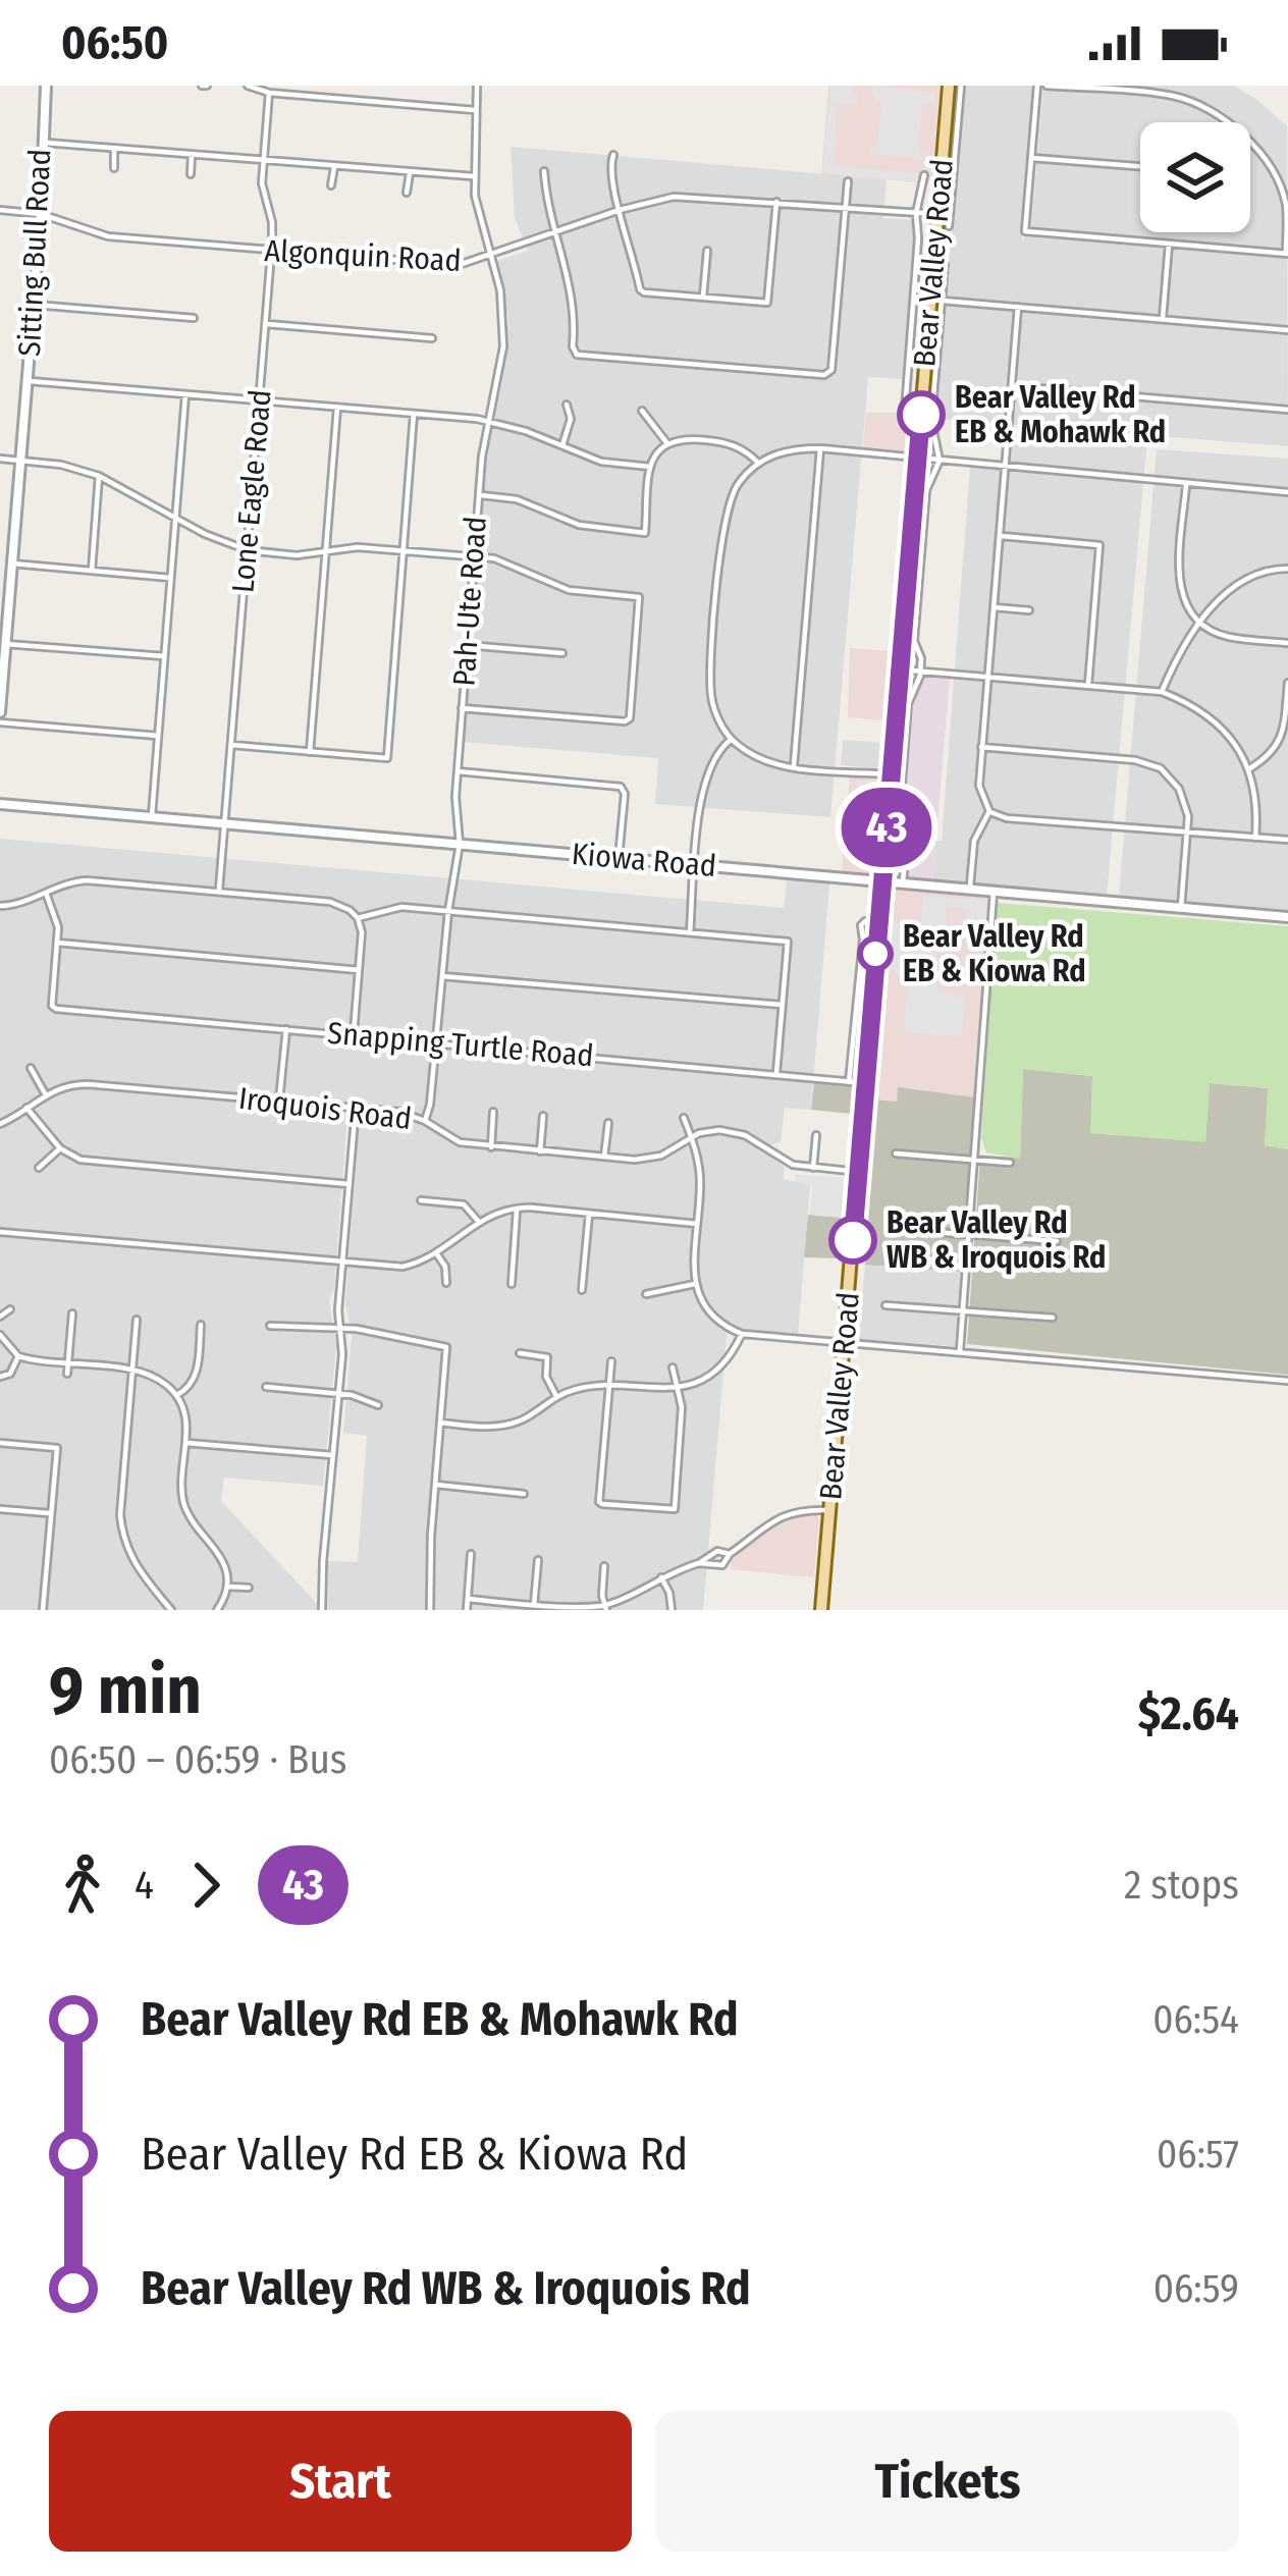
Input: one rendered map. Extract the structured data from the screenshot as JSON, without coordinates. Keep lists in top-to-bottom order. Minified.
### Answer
{"streets":{"main road":["Bear Valley Road"],"street":["Sitting Bull Road","Algonquin Road","Lone Eagle Road","Pah-Ute Road","Kiowa Road","Snapping Turtle Road","Iroquois Road"]},"crossings":[["Sitting Bull Road","Algonquin Road"],["Algonquin Road","Bear Valley Road"],["Algonquin Road","Lone Eagle Road"],["Algonquin Road","Pah-Ute Road"],["Bear Valley Road","Kiowa Road"],["Bear Valley Road","Snapping Turtle Road"],["Bear Valley Road","Iroquois Road"],["Lone Eagle Road","Kiowa Road"],["Pah-Ute Road","Kiowa Road"],["Pah-Ute Road","Snapping Turtle Road"],["Pah-Ute Road","Iroquois Road"]],"places":["Bear Valley Rd EB & Mohawk Rd","Bear Valley Rd EB & Kiowa Rd","Bear Valley Rd WB & Iroquois Rd"],"lines":["bus line 43"],"page":{"status":"06:50","on_map":"43","heading":["9 min","06:50 – 06:59 · Bus","$2.64"],"legs":["4","43","2 stops"],"list":[{"name":"Bear Valley Rd EB & Mohawk Rd","value":"06:54"},{"name":"Bear Valley Rd EB & Kiowa Rd","value":"06:57"},{"name":"Bear Valley Rd WB & Iroquois Rd","value":"06:59"}],"buttons":["Start","Tickets"]}}
